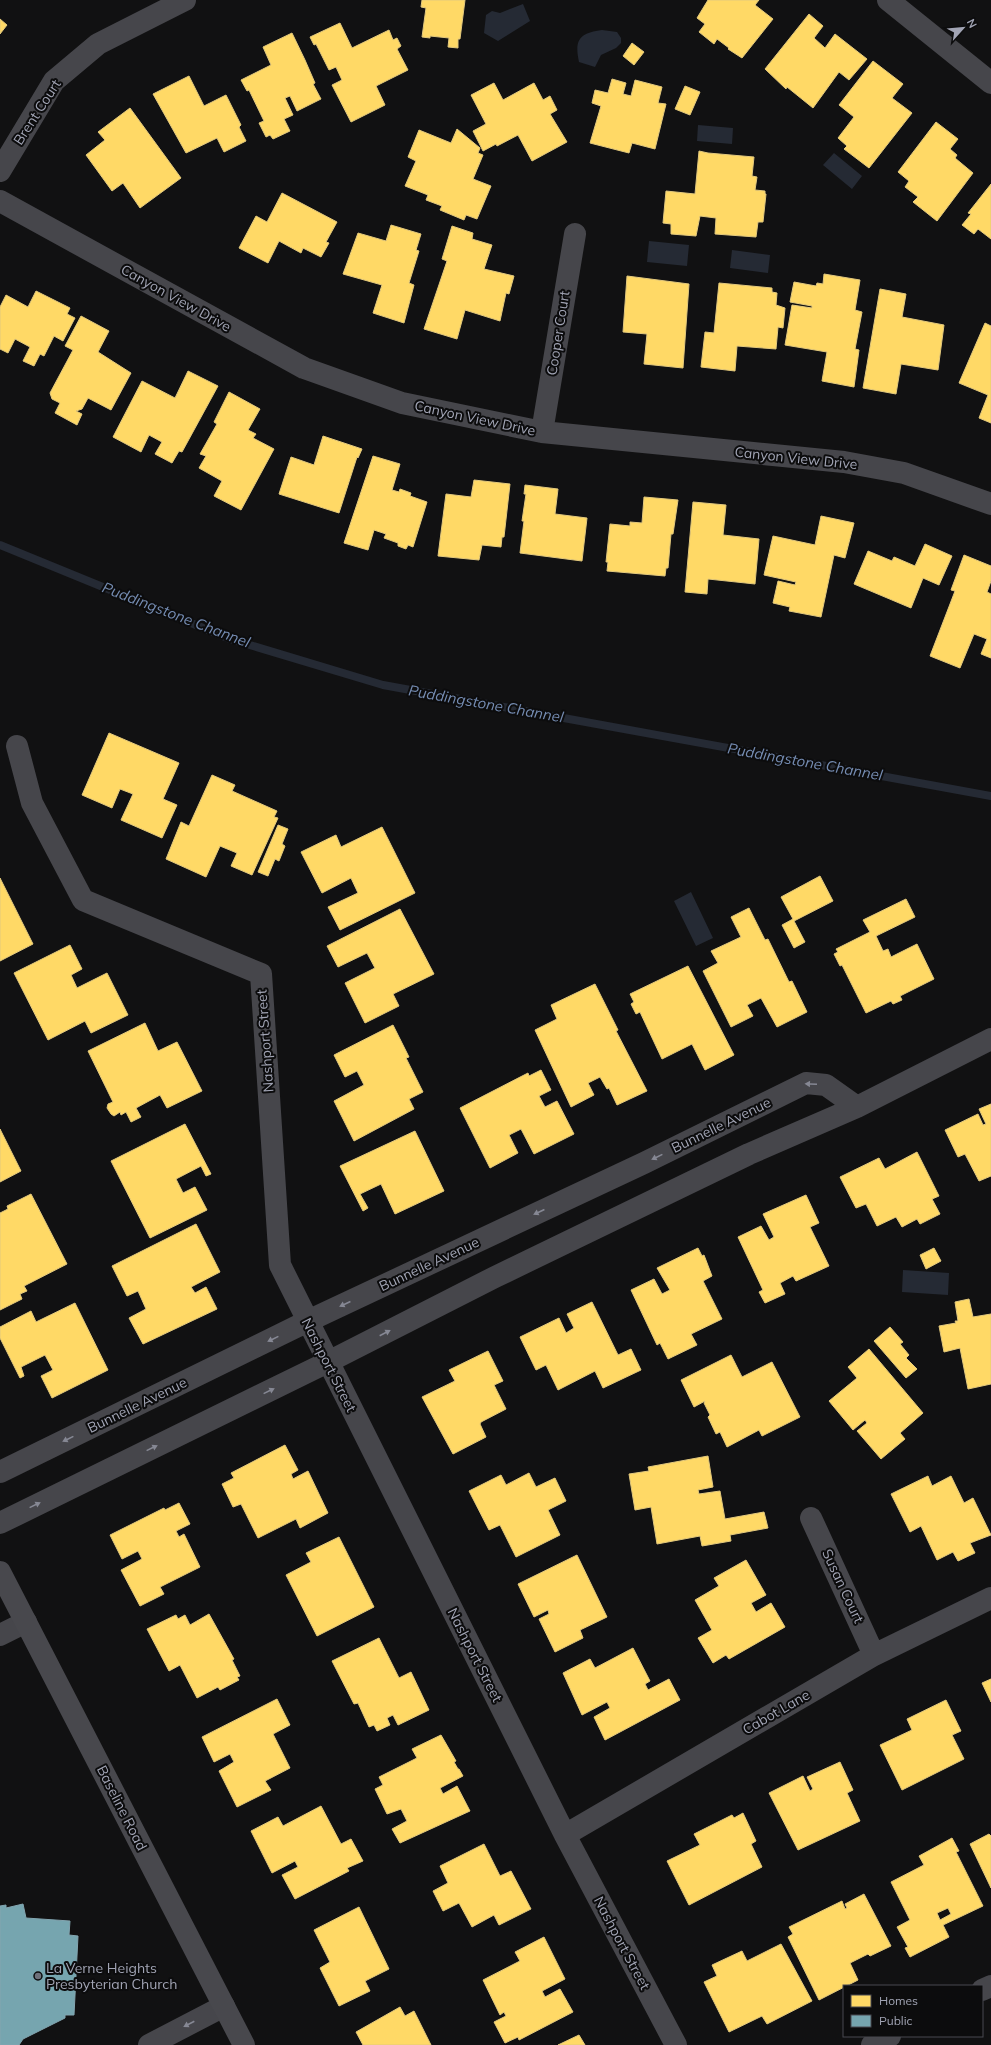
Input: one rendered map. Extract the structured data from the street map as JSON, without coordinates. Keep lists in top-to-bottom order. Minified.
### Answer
{"streets":{"main road":["Baseline Road"],"street":["Brent Court","Canyon View Drive","Cooper Court","Nashport Street","Bunnelle Avenue","Susan Court","Cabot Lane"]},"crossings":[["Canyon View Drive","Cooper Court"],["Nashport Street","Bunnelle Avenue"],["Nashport Street","Cabot Lane"],["Susan Court","Cabot Lane"]],"water":["Puddingstone Channel"],"places":["La Verne Heights Presbyterian Church"],"legend":["Homes","Public"],"north":"top right"}
